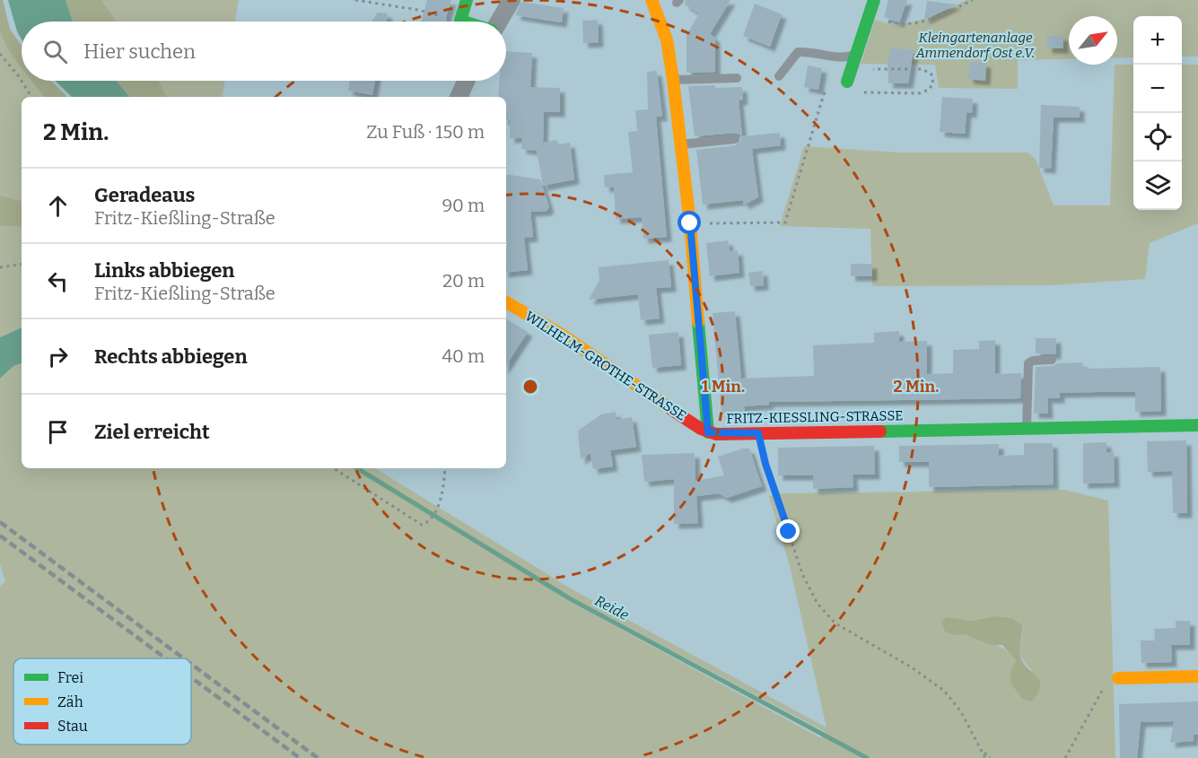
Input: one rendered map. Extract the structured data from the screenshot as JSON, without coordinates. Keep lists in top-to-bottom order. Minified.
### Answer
{"streets":{"street":["WILHELM-GROTHE-STRASSE","FRITZ-KIESSLING-STRASSE"]},"crossings":[["WILHELM-GROTHE-STRASSE","FRITZ-KIESSLING-STRASSE"]],"water":["Reide"],"parks":["Kleingartenanlage Ammendorf Ost e.V."],"legend":["Frei","Zäh","Stau"],"north":"top right","page":{"map_buttons":["+","−"],"search":"Hier suchen","heading":["2 Min.","Zu Fuß · 150 m"],"list":[["Geradeaus","Fritz-Kießling-Straße","90 m"],["Links abbiegen","Fritz-Kießling-Straße","20 m"],["Rechts abbiegen","40 m"],"Ziel erreicht"]},"rings":["1 Min.","2 Min."]}
